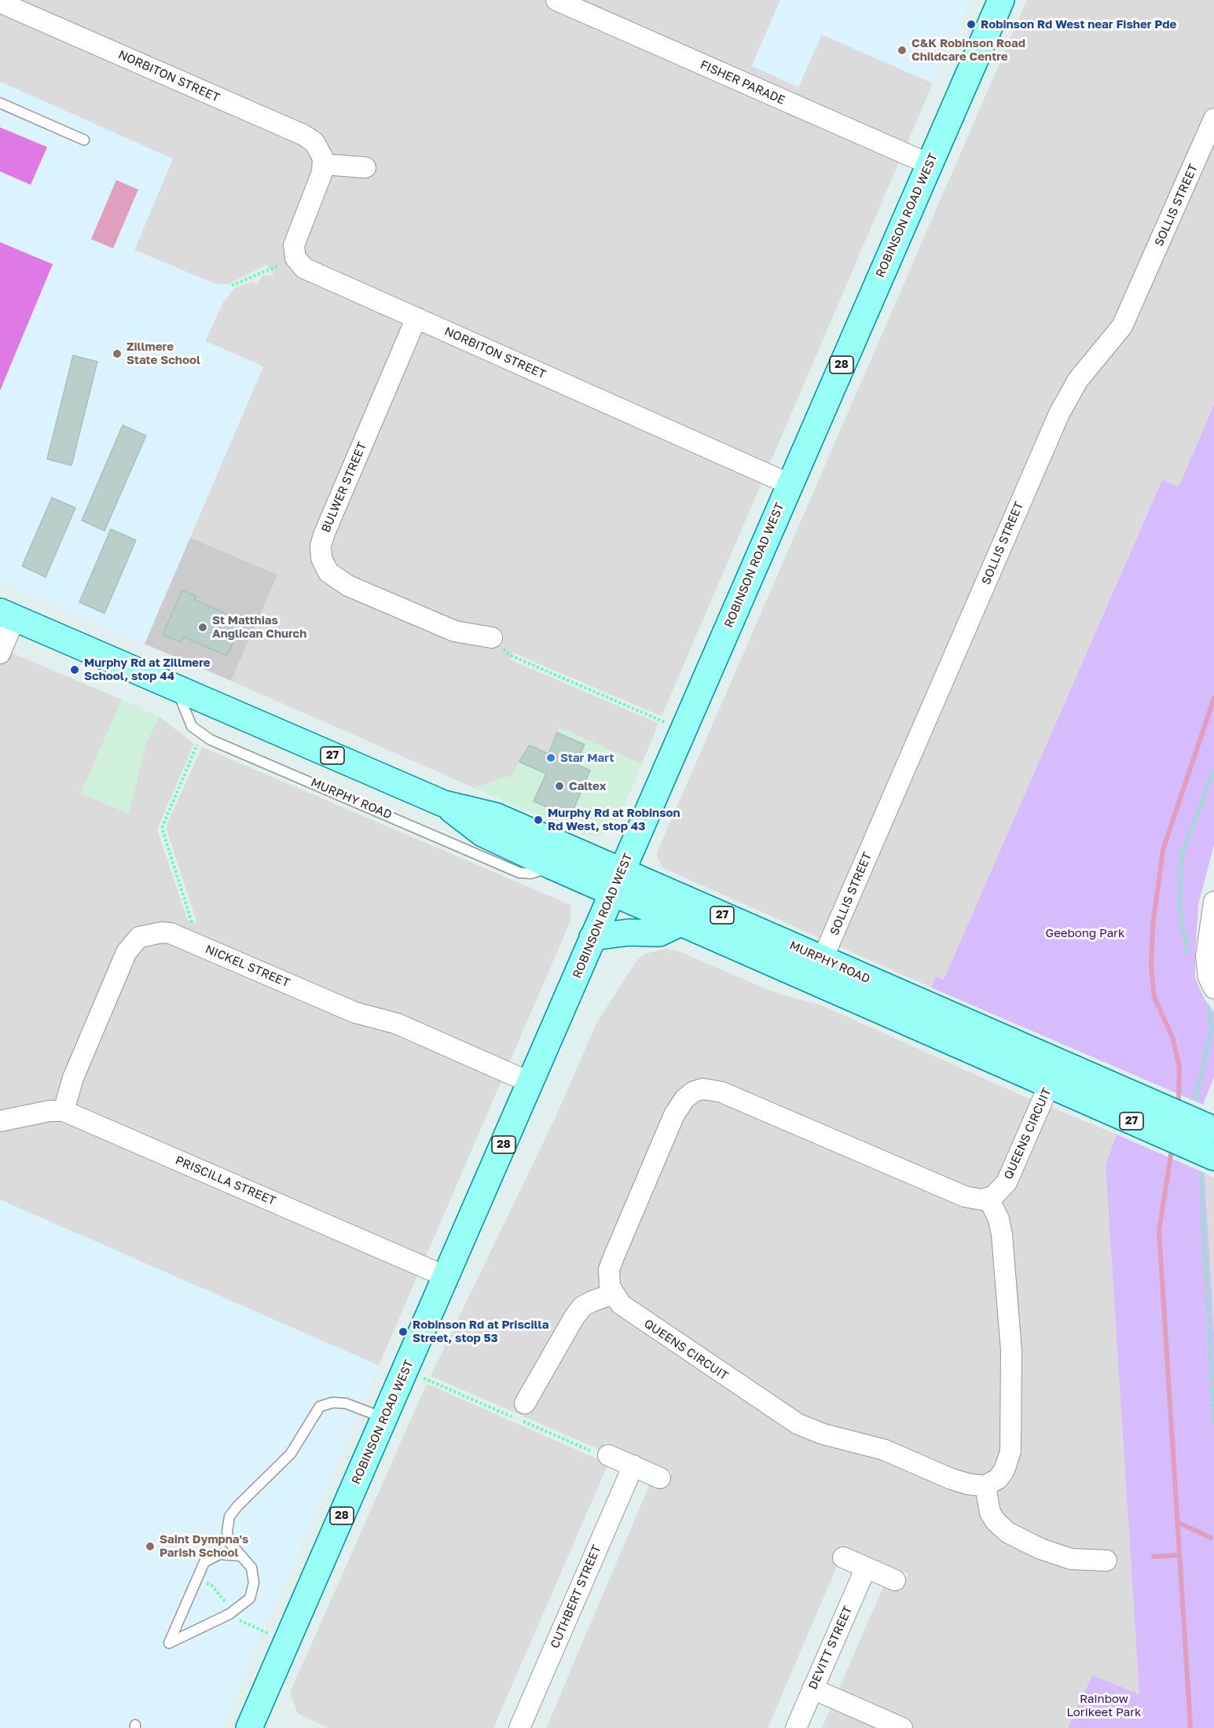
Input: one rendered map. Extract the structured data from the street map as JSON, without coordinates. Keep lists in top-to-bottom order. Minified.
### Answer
{"streets":{"main road":["ROBINSON ROAD WEST","28","27","MURPHY ROAD"],"street":["NORBITON STREET","FISHER PARADE","SOLLIS STREET","BULWER STREET","NICKEL STREET","QUEENS CIRCUIT","PRISCILLA STREET","CUTHBERT STREET","DEVITT STREET"]},"crossings":[["NORBITON STREET","ROBINSON ROAD WEST"],["NORBITON STREET","BULWER STREET"],["FISHER PARADE","ROBINSON ROAD WEST"],["SOLLIS STREET","MURPHY ROAD"],["ROBINSON ROAD WEST","MURPHY ROAD"],["ROBINSON ROAD WEST","NICKEL STREET"],["ROBINSON ROAD WEST","PRISCILLA STREET"],["MURPHY ROAD","QUEENS CIRCUIT"],["NICKEL STREET","PRISCILLA STREET"]],"parks":["Geebong Park","Rainbow Lorikeet Park"],"places":["Robinson Rd West near Fisher Pde","C&K Robinson Road Childcare Centre","Zillmere State School","St Matthias Anglican Church","Murphy Rd at Zillmere School, stop 44","Star Mart","Caltex","Murphy Rd at Robinson Rd West, stop 43","Robinson Rd at Priscilla Street, stop 53","Saint Dympna's Parish School"]}
